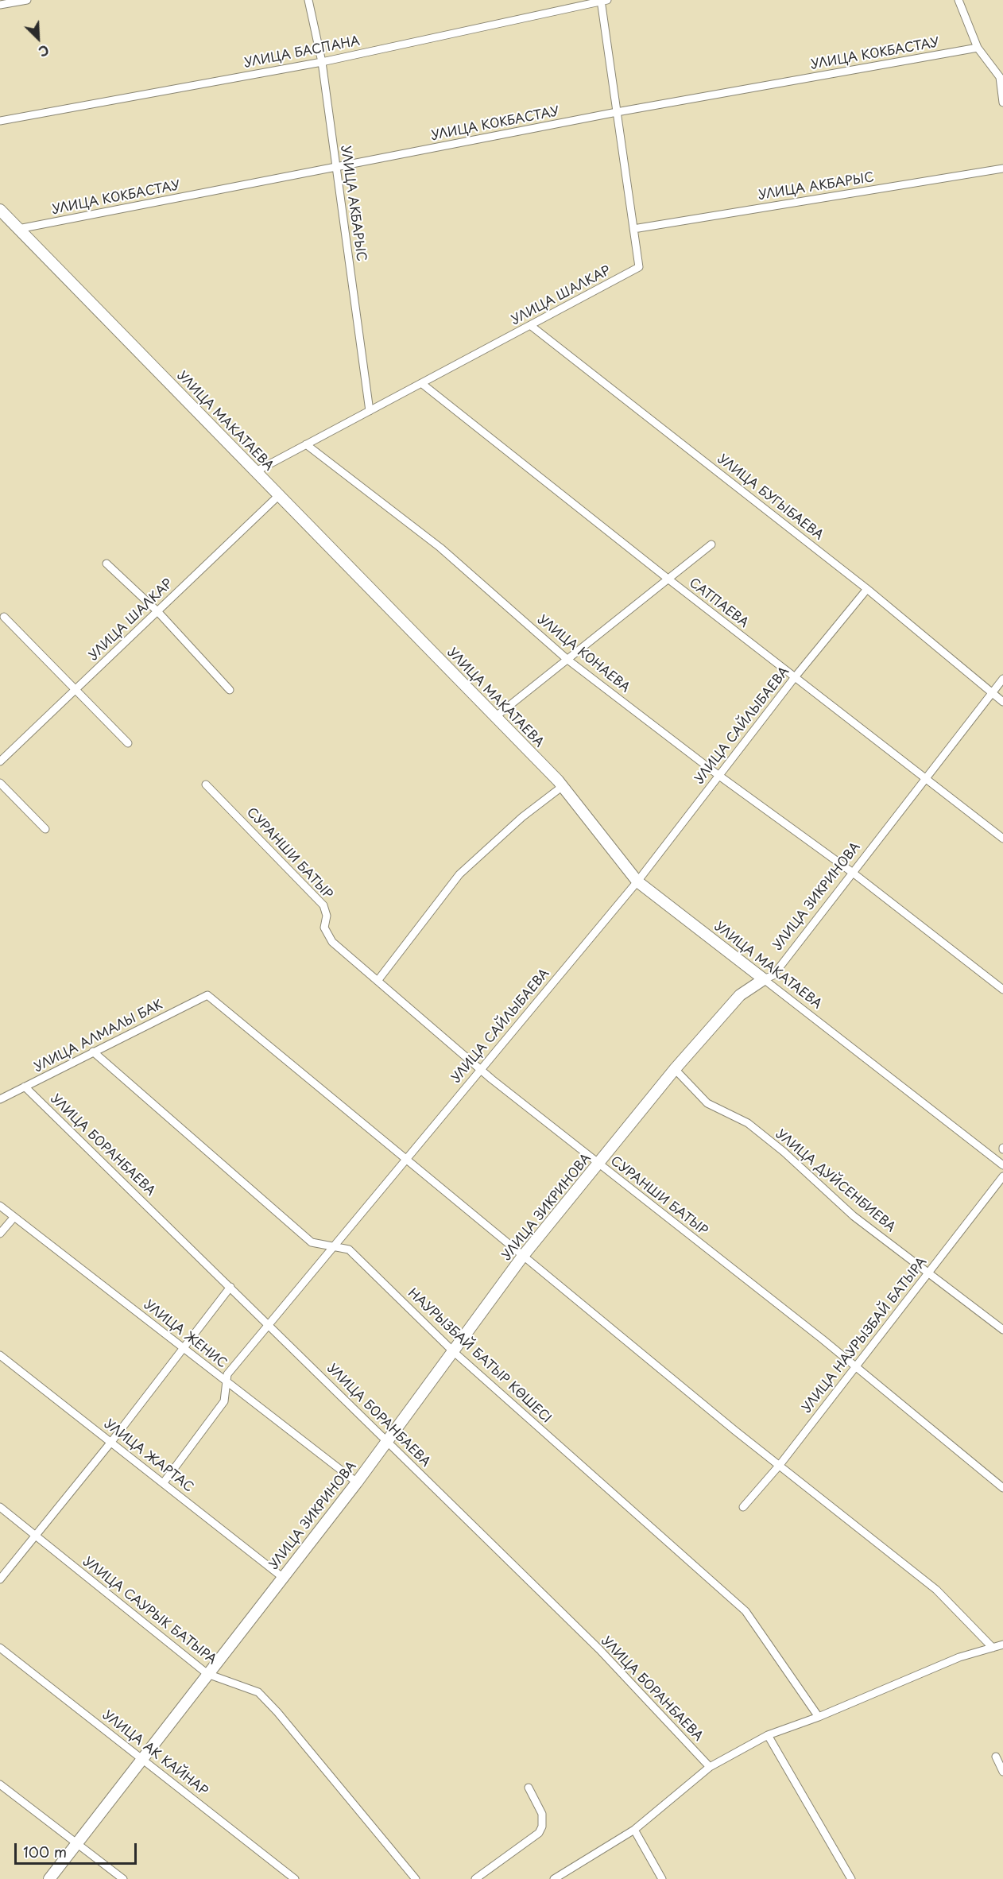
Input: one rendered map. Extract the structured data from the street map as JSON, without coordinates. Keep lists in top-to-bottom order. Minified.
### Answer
{"streets":{"street":["УЛИЦА БАСПАНА","УЛИЦА КОКБАСТАУ","УЛИЦА АКБАРЫС","УЛИЦА ШАЛКАР","УЛИЦА МАКАТАЕВА","УЛИЦА БУГЫБАЕВА","САТПАЕВА","УЛИЦА КОНАЕВА","УЛИЦА САЙЛЫБАЕВА","СУРАНШИ БАТЫР","УЛИЦА ЗИКРИНОВА","УЛИЦА АЛМАЛЫ БАК","УЛИЦА БОРАНБАЕВА","УЛИЦА ДУЙСЕНБИЕВА","УЛИЦА ЖЕНИС","УЛИЦА НАУРЫЗБАЙ БАТЫРА","НАУРЫЗБАЙ БАТЫР КӨШЕСІ","УЛИЦА ЖАРТАС","УЛИЦА САУРЫК БАТЫРА","УЛИЦА АК КАЙНАР"]},"crossings":[["УЛИЦА БАСПАНА","УЛИЦА АКБАРЫС"],["УЛИЦА БАСПАНА","УЛИЦА ШАЛКАР"],["УЛИЦА КОКБАСТАУ","УЛИЦА АКБАРЫС"],["УЛИЦА КОКБАСТАУ","УЛИЦА ШАЛКАР"],["УЛИЦА КОКБАСТАУ","УЛИЦА МАКАТАЕВА"],["УЛИЦА АКБАРЫС","УЛИЦА ШАЛКАР"],["УЛИЦА ШАЛКАР","УЛИЦА МАКАТАЕВА"],["УЛИЦА ШАЛКАР","УЛИЦА БУГЫБАЕВА"],["УЛИЦА ШАЛКАР","САТПАЕВА"],["УЛИЦА ШАЛКАР","УЛИЦА КОНАЕВА"],["УЛИЦА МАКАТАЕВА","УЛИЦА САЙЛЫБАЕВА"],["УЛИЦА МАКАТАЕВА","УЛИЦА ЗИКРИНОВА"],["УЛИЦА БУГЫБАЕВА","УЛИЦА САЙЛЫБАЕВА"],["УЛИЦА БУГЫБАЕВА","УЛИЦА ЗИКРИНОВА"],["САТПАЕВА","УЛИЦА САЙЛЫБАЕВА"],["САТПАЕВА","УЛИЦА ЗИКРИНОВА"],["УЛИЦА КОНАЕВА","УЛИЦА САЙЛЫБАЕВА"],["УЛИЦА КОНАЕВА","УЛИЦА ЗИКРИНОВА"],["УЛИЦА САЙЛЫБАЕВА","СУРАНШИ БАТЫР"],["УЛИЦА САЙЛЫБАЕВА","УЛИЦА АЛМАЛЫ БАК"],["УЛИЦА САЙЛЫБАЕВА","УЛИЦА БОРАНБАЕВА"],["УЛИЦА САЙЛЫБАЕВА","УЛИЦА ЖЕНИС"],["УЛИЦА САЙЛЫБАЕВА","НАУРЫЗБАЙ БАТЫР КӨШЕСІ"],["УЛИЦА САЙЛЫБАЕВА","УЛИЦА ЖАРТАС"],["СУРАНШИ БАТЫР","УЛИЦА ЗИКРИНОВА"],["СУРАНШИ БАТЫР","УЛИЦА НАУРЫЗБАЙ БАТЫРА"],["УЛИЦА ЗИКРИНОВА","УЛИЦА БОРАНБАЕВА"],["УЛИЦА ЗИКРИНОВА","УЛИЦА ДУЙСЕНБИЕВА"],["УЛИЦА ЗИКРИНОВА","УЛИЦА ЖЕНИС"],["УЛИЦА ЗИКРИНОВА","НАУРЫЗБАЙ БАТЫР КӨШЕСІ"],["УЛИЦА ЗИКРИНОВА","УЛИЦА ЖАРТАС"],["УЛИЦА ЗИКРИНОВА","УЛИЦА САУРЫК БАТЫРА"],["УЛИЦА ЗИКРИНОВА","УЛИЦА АК КАЙНАР"],["УЛИЦА АЛМАЛЫ БАК","УЛИЦА БОРАНБАЕВА"],["УЛИЦА АЛМАЛЫ БАК","НАУРЫЗБАЙ БАТЫР КӨШЕСІ"],["УЛИЦА ДУЙСЕНБИЕВА","УЛИЦА НАУРЫЗБАЙ БАТЫРА"]],"scale_bar":"100 m","north":"bottom right"}
